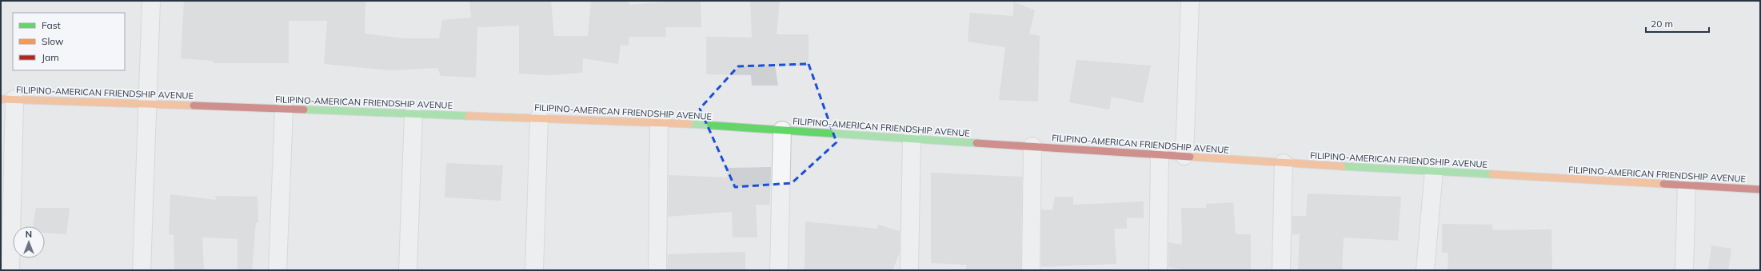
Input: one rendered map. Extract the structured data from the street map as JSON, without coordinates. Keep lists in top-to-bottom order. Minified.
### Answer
{"streets":{"main road":["FILIPINO-AMERICAN FRIENDSHIP AVENUE"]},"legend":["Fast","Slow","Jam"],"scale_bar":"20 m","north":"top"}
